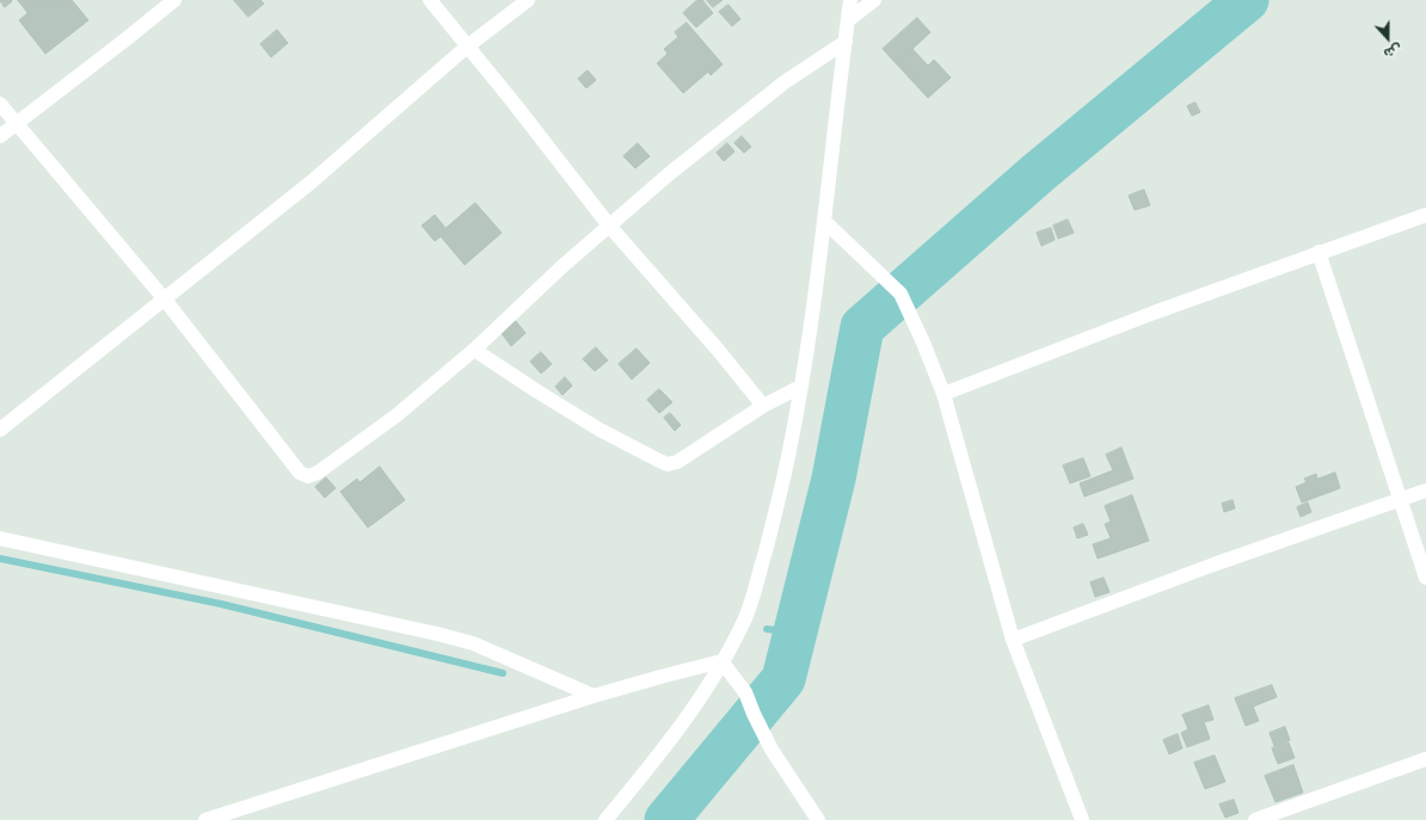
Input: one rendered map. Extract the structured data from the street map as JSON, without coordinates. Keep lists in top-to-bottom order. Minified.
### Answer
{"north":"bottom"}
